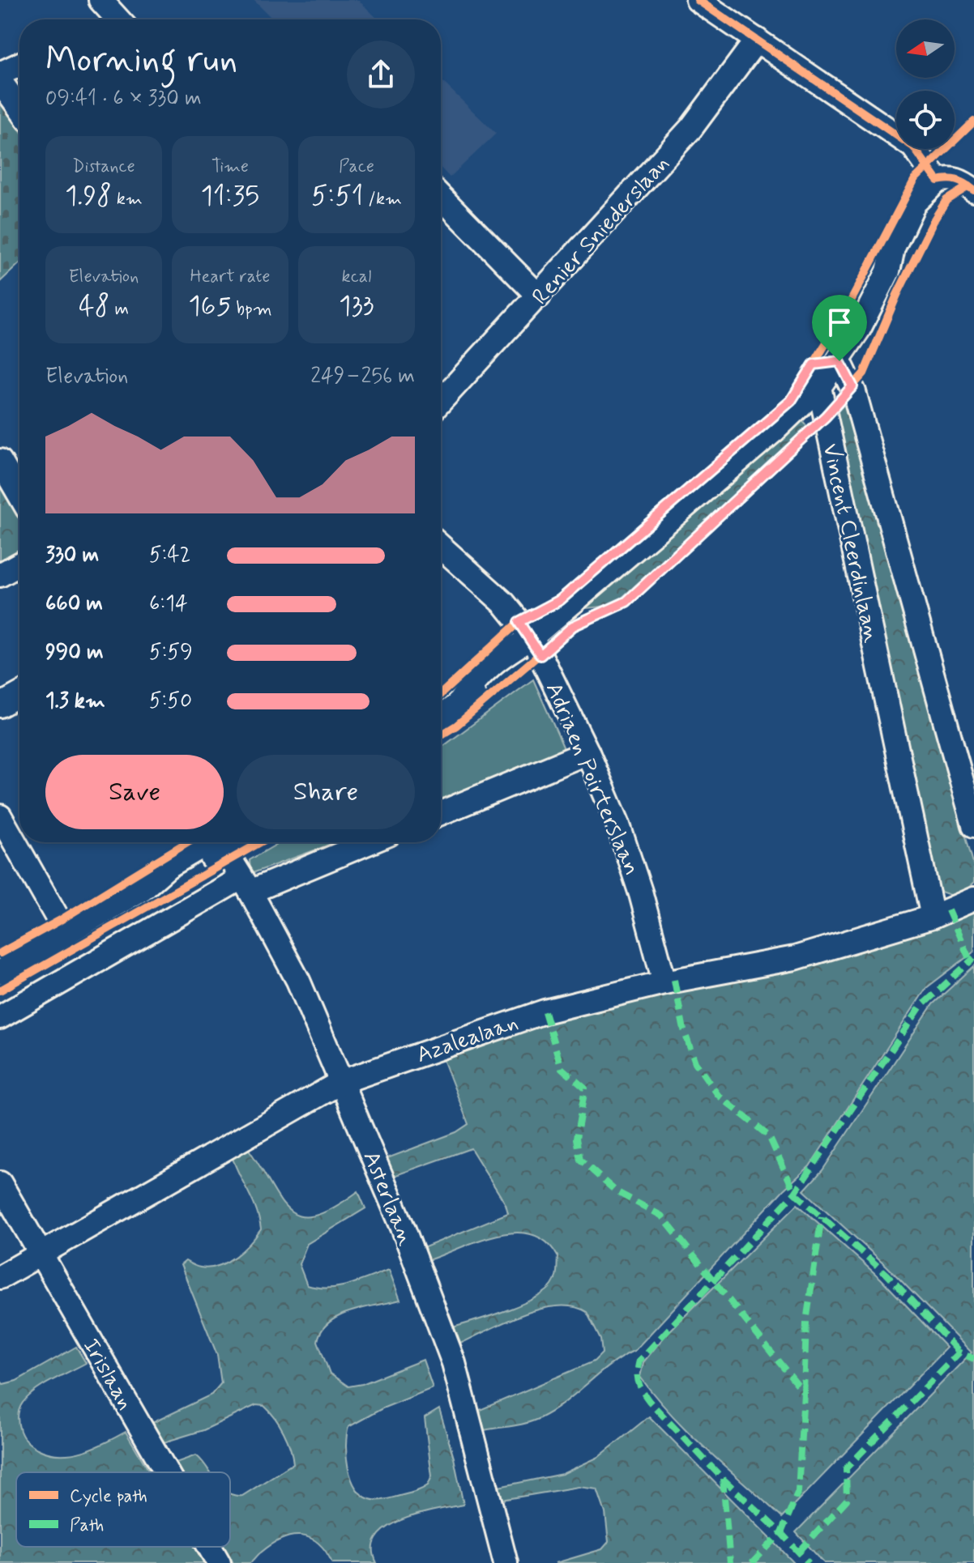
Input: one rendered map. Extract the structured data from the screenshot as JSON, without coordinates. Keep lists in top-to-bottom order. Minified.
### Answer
{"streets":{"street":["Renier Sniederslaan","Vincent Cleerdinlaan","Adriaen Poirterslaan","Azalealaan","Asterlaan","Irislaan"]},"crossings":[["Vincent Cleerdinlaan","Azalealaan"],["Adriaen Poirterslaan","Azalealaan"],["Azalealaan","Asterlaan"],["Azalealaan","Irislaan"]],"legend":["Cycle path","Path"],"north":"left","page":{"heading":["Morning run","09:41 · 6 × 330 m"],"stats":[["Distance","1.98 km"],["Time","11:35"],["Pace","5:51 /km"],["Elevation","48 m"],["Heart rate","165 bpm"],["kcal","133"]],"chart":["Elevation","249–256 m"],"list":[{"name":"330 m","note":"5:42"},{"name":"660 m","note":"6:14"},{"name":"990 m","note":"5:59"},{"name":"1.3 km","note":"5:50"}],"buttons":["Save","Share"]}}
